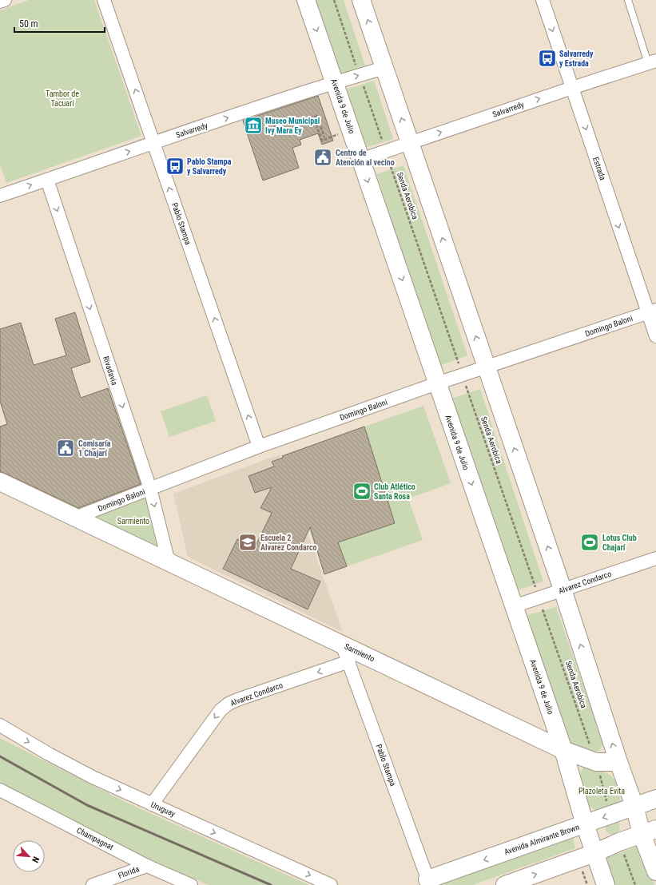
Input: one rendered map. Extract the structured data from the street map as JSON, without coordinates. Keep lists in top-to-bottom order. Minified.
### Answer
{"streets":{"main road":["Avenida 9 de Julio","Sarmiento","Avenida Almirante Brown"],"street":["Salvarredy","Estrada","Pablo Stampa","Domingo Baloni","Rivadavia","Alvarez Condarco","Uruguay","Champagnat","Florida"],"path":["Senda Aerobica"]},"crossings":[["Avenida 9 de Julio","Salvarredy"],["Avenida 9 de Julio","Domingo Baloni"],["Avenida 9 de Julio","Alvarez Condarco"],["Avenida 9 de Julio","Sarmiento"],["Avenida 9 de Julio","Avenida Almirante Brown"],["Salvarredy","Estrada"],["Salvarredy","Senda Aerobica"],["Salvarredy","Pablo Stampa"],["Salvarredy","Rivadavia"],["Estrada","Domingo Baloni"],["Senda Aerobica","Domingo Baloni"],["Senda Aerobica","Alvarez Condarco"],["Senda Aerobica","Sarmiento"],["Senda Aerobica","Avenida Almirante Brown"],["Pablo Stampa","Domingo Baloni"],["Pablo Stampa","Alvarez Condarco"],["Pablo Stampa","Sarmiento"],["Pablo Stampa","Avenida Almirante Brown"],["Domingo Baloni","Rivadavia"],["Domingo Baloni","Sarmiento"],["Rivadavia","Sarmiento"],["Alvarez Condarco","Uruguay"],["Champagnat","Florida"]],"one_way":["Salvarredy","Estrada","Pablo Stampa","Rivadavia","Alvarez Condarco","Uruguay"],"parks":["Tambor de Tacuarí","Sarmiento","Plazoleta Evita"],"places":{"bus stop":["Salvarredy y Estrada","Pablo Stampa y Salvarredy"],"museum":["Museo Municipal Ivy Mara Ey"],"public building":["Centro de Atención al vecino","Comisaría 1 Chajarí"],"sports":["Club Atlético Santa Rosa","Lotus Club Chajarí"],"school or university":["Escuela 2 Alvarez Condarco"]},"scale_bar":"50 m","north":"bottom right"}
